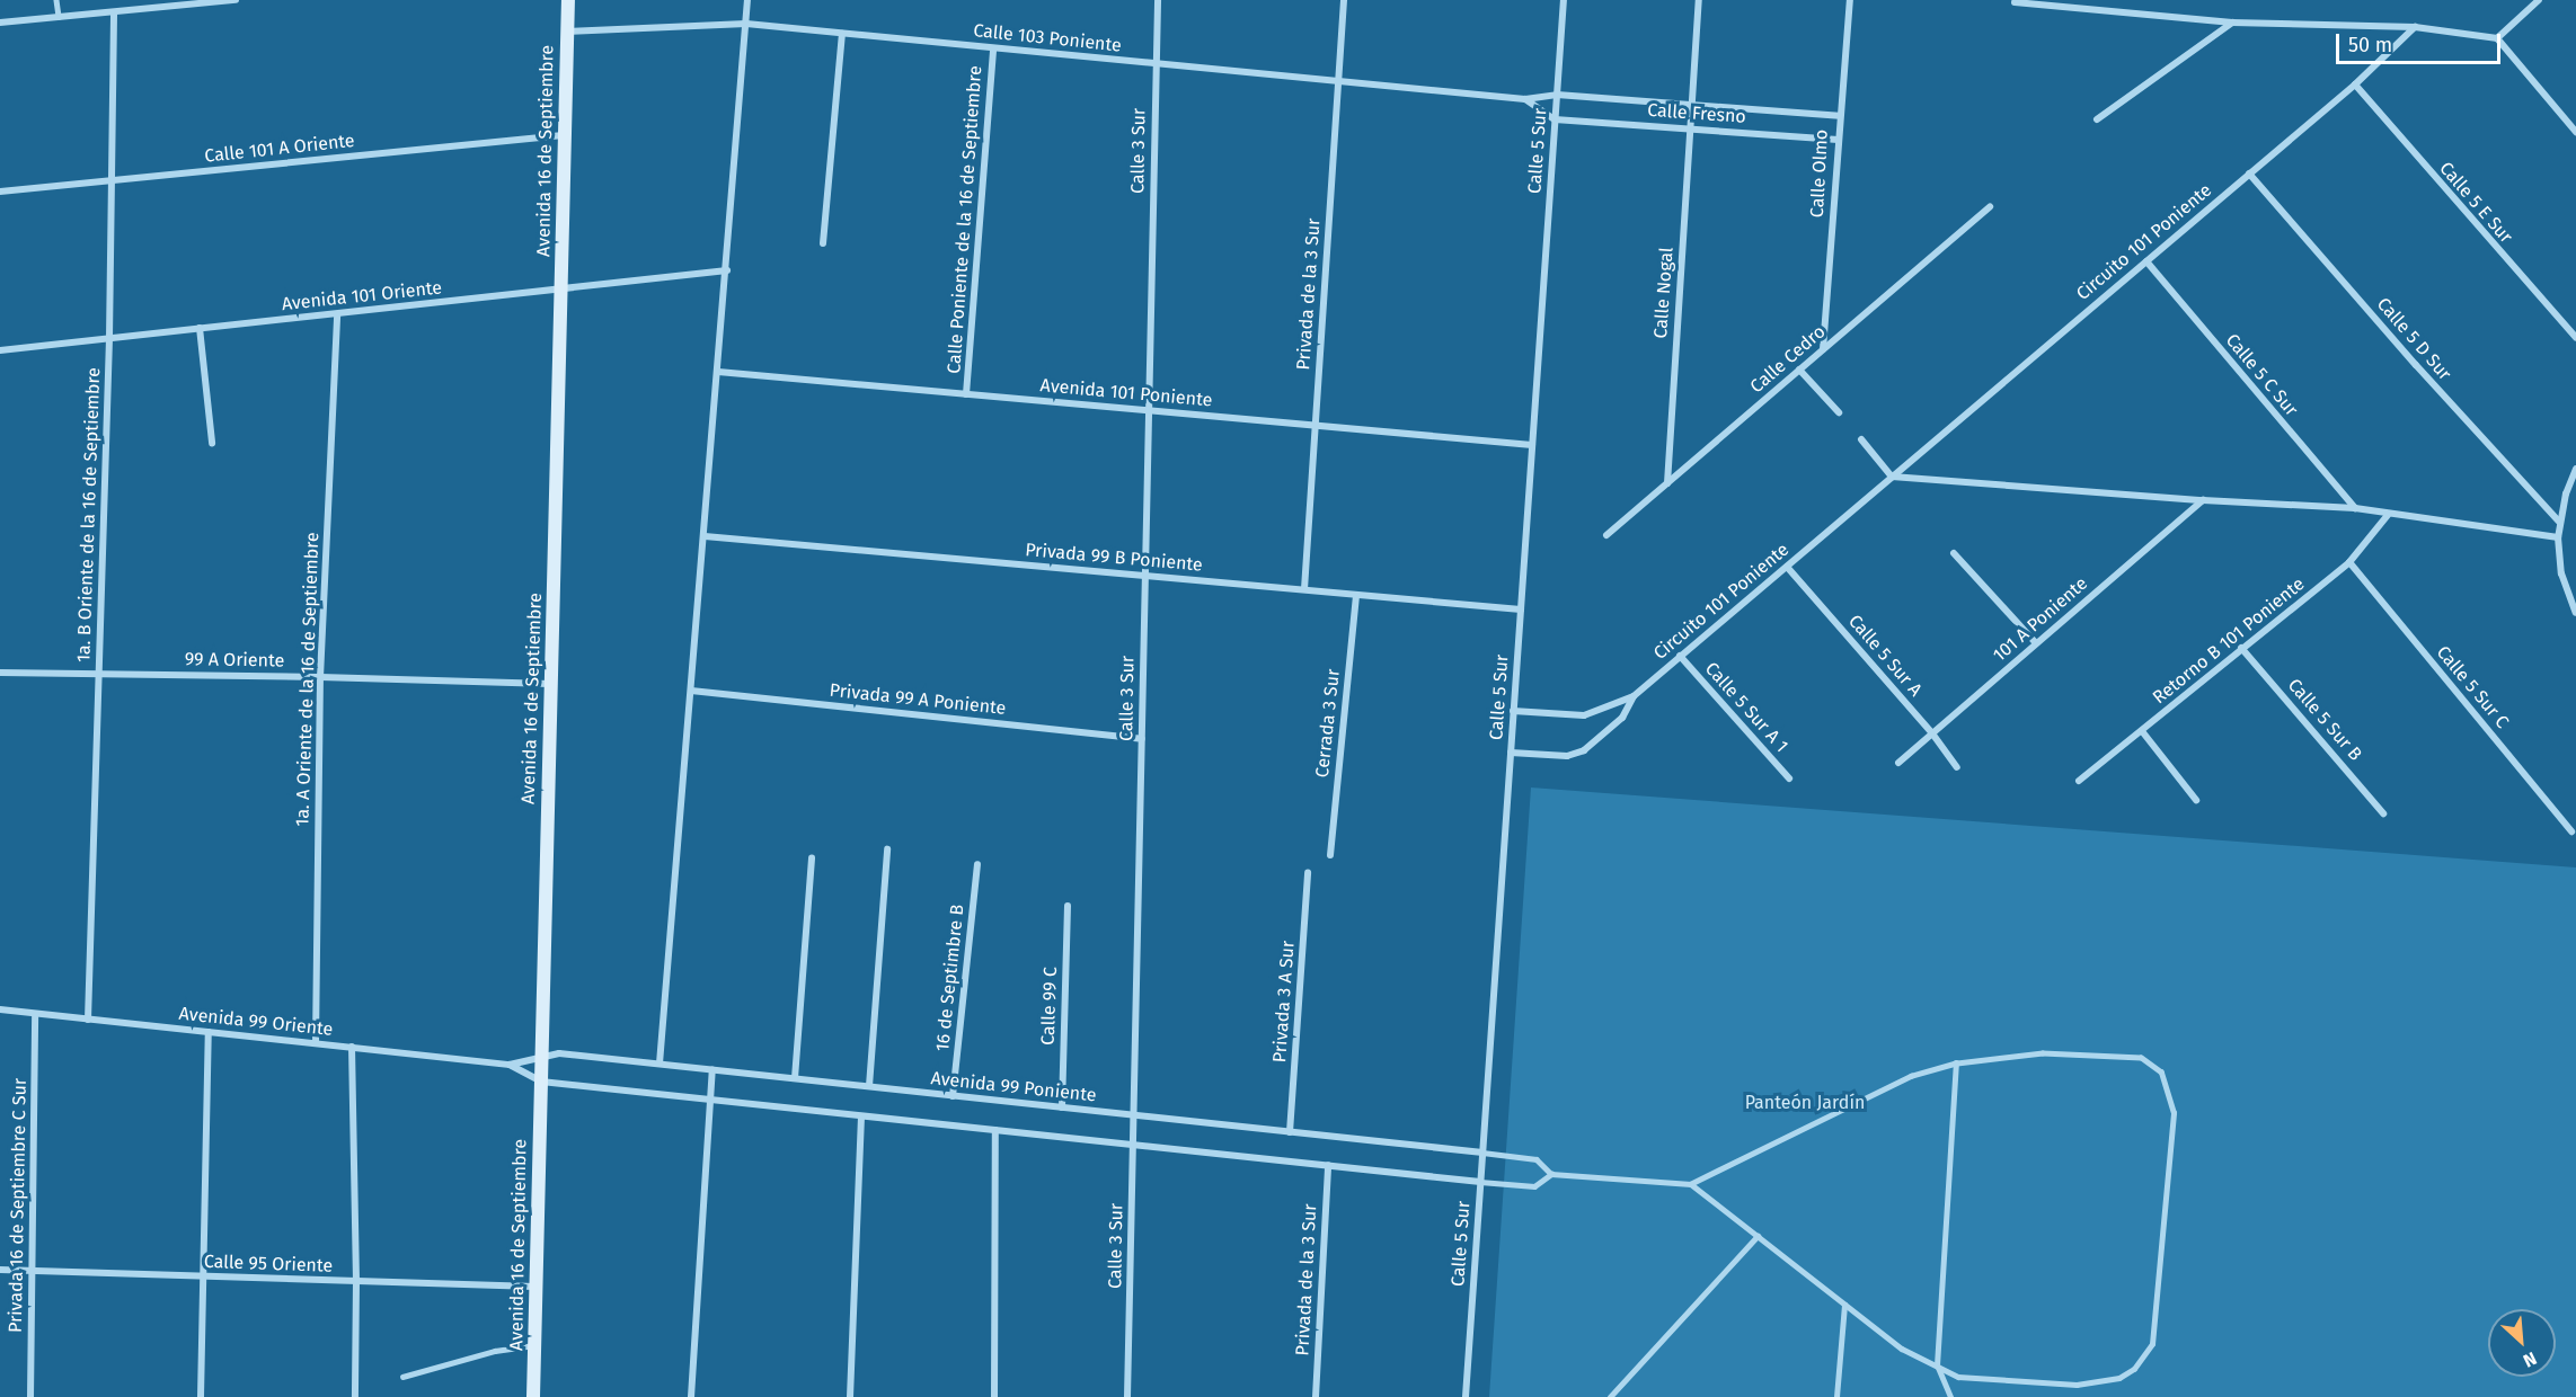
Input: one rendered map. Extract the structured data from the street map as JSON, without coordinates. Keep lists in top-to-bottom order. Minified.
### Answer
{"streets":{"main road":["Avenida 16 de Septiembre"],"street":["Calle 103 Poniente","Calle Fresno","Calle 101 A Oriente","Calle 3 Sur","Calle 5 Sur","Calle Olmo","Calle 5 E Sur","Calle Poniente de la 16 de Septiembre","Circuito 101 Poniente","Calle Nogal","Privada de la 3 Sur","Avenida 101 Oriente","Calle 5 D Sur","Calle Cedro","Calle 5 C Sur","Avenida 101 Poniente","1a. B Oriente de la 16 de Septiembre","Privada 99 B Poniente","101 A Poniente","Retorno B 101 Poniente","Calle 5 Sur A","99 A Oriente","1a. A Oriente de la 16 de Septiembre","Calle 5 Sur C","Privada 99 A Poniente","Calle 5 Sur A 1","Calle 5 Sur B","Cerrada 3 Sur","16 de Septimbre B","Privada 3 A Sur","Calle 99 C","Avenida 99 Oriente","Avenida 99 Poniente","Privada 16 de Septiembre C Sur","Calle 95 Oriente"]},"crossings":[["Calle 103 Poniente","Calle Fresno"],["Calle 103 Poniente","Avenida 16 de Septiembre"],["Calle 103 Poniente","Calle 3 Sur"],["Calle 103 Poniente","Calle 5 Sur"],["Calle 103 Poniente","Calle Poniente de la 16 de Septiembre"],["Calle 103 Poniente","Privada de la 3 Sur"],["Calle Fresno","Calle 5 Sur"],["Calle Fresno","Calle Olmo"],["Calle Fresno","Calle Nogal"],["Calle 101 A Oriente","Avenida 16 de Septiembre"],["Calle 101 A Oriente","1a. B Oriente de la 16 de Septiembre"],["Avenida 16 de Septiembre","Avenida 101 Oriente"],["Avenida 16 de Septiembre","99 A Oriente"],["Avenida 16 de Septiembre","Avenida 99 Oriente"],["Avenida 16 de Septiembre","Avenida 99 Poniente"],["Avenida 16 de Septiembre","Calle 95 Oriente"],["Calle 3 Sur","Avenida 101 Poniente"],["Calle 3 Sur","Privada 99 B Poniente"],["Calle 3 Sur","Privada 99 A Poniente"],["Calle 3 Sur","Avenida 99 Poniente"],["Calle 5 Sur","Circuito 101 Poniente"],["Calle 5 Sur","Avenida 101 Poniente"],["Calle 5 Sur","Privada 99 B Poniente"],["Calle 5 Sur","Avenida 99 Poniente"],["Calle Olmo","Calle Cedro"],["Calle 5 E Sur","Circuito 101 Poniente"],["Calle Poniente de la 16 de Septiembre","Avenida 101 Poniente"],["Circuito 101 Poniente","Calle 5 D Sur"],["Circuito 101 Poniente","Calle 5 C Sur"],["Circuito 101 Poniente","Calle 5 Sur A"],["Circuito 101 Poniente","Calle 5 Sur A 1"],["Calle Nogal","Calle Cedro"],["Privada de la 3 Sur","Avenida 101 Poniente"],["Privada de la 3 Sur","Privada 99 B Poniente"],["Avenida 101 Oriente","1a. B Oriente de la 16 de Septiembre"],["Avenida 101 Oriente","1a. A Oriente de la 16 de Septiembre"],["1a. B Oriente de la 16 de Septiembre","99 A Oriente"],["1a. B Oriente de la 16 de Septiembre","Avenida 99 Oriente"],["Privada 99 B Poniente","Cerrada 3 Sur"],["101 A Poniente","Calle 5 Sur A"],["Retorno B 101 Poniente","Calle 5 Sur C"],["Retorno B 101 Poniente","Calle 5 Sur B"],["99 A Oriente","1a. A Oriente de la 16 de Septiembre"],["1a. A Oriente de la 16 de Septiembre","Avenida 99 Oriente"],["16 de Septimbre B","Avenida 99 Poniente"],["Privada 3 A Sur","Avenida 99 Poniente"],["Calle 99 C","Avenida 99 Poniente"],["Avenida 99 Oriente","Avenida 99 Poniente"],["Avenida 99 Oriente","Privada 16 de Septiembre C Sur"],["Privada 16 de Septiembre C Sur","Calle 95 Oriente"]],"parks":["Panteón Jardín"],"scale_bar":"50 m","north":"bottom right"}
